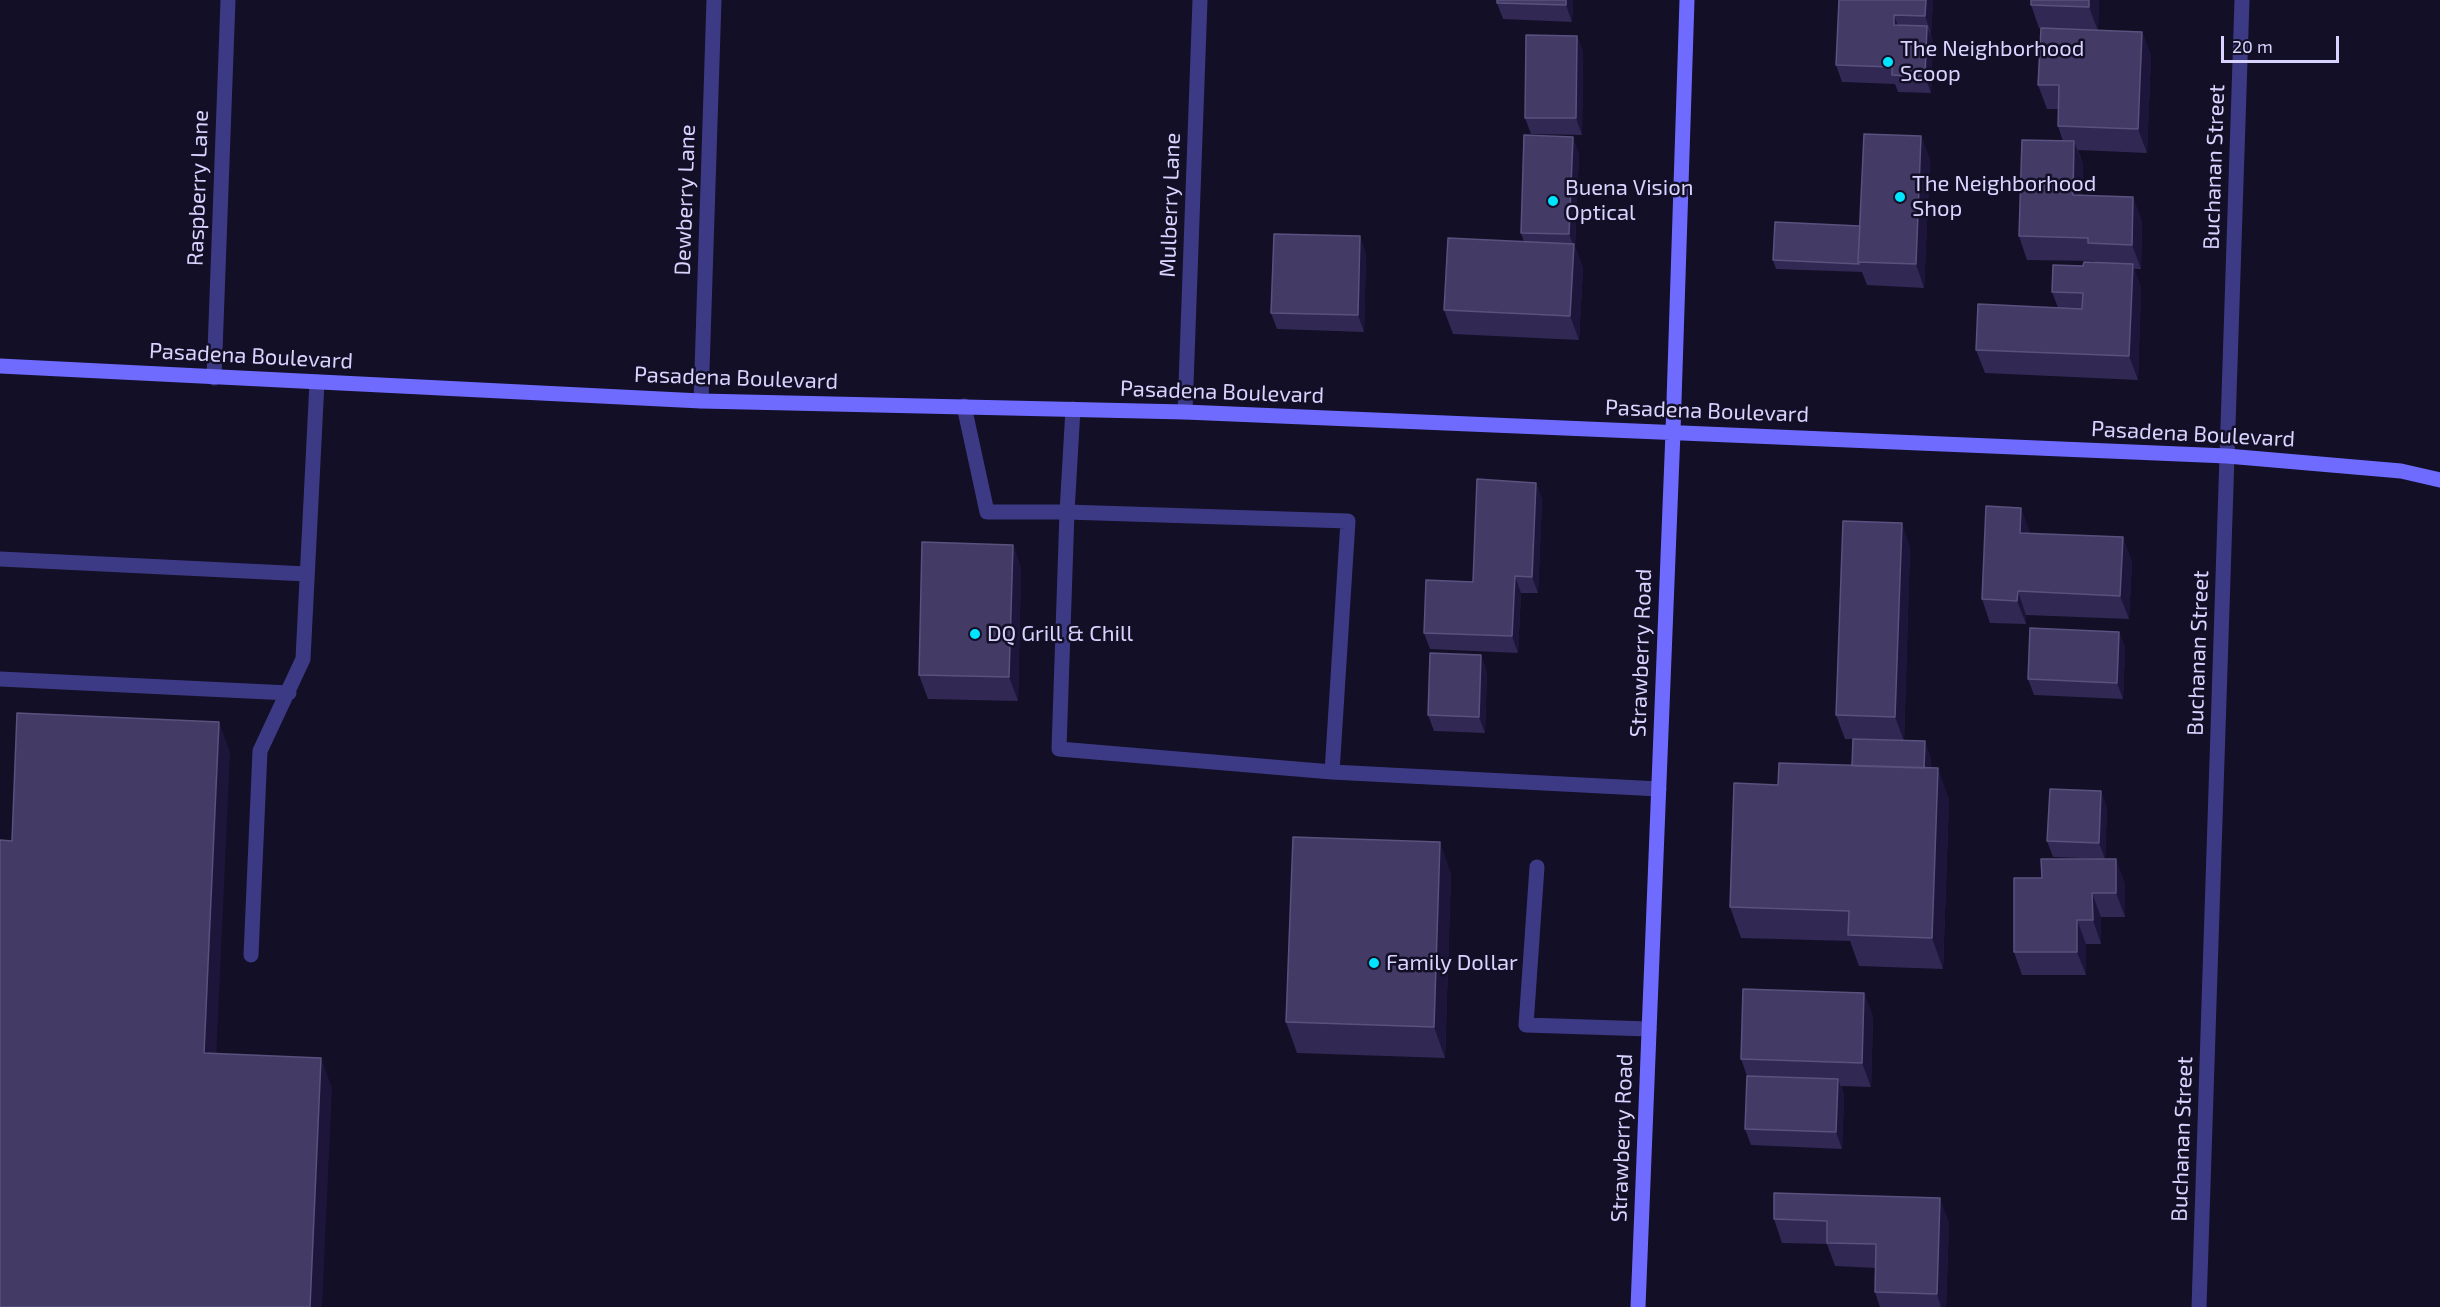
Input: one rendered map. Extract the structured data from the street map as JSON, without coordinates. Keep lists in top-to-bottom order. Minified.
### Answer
{"streets":{"main road":["Pasadena Boulevard","Strawberry Road"],"street":["Buchanan Street","Raspberry Lane","Dewberry Lane","Mulberry Lane"]},"crossings":[["Buchanan Street","Pasadena Boulevard"],["Raspberry Lane","Pasadena Boulevard"],["Dewberry Lane","Pasadena Boulevard"],["Mulberry Lane","Pasadena Boulevard"],["Pasadena Boulevard","Strawberry Road"]],"places":["The Neighborhood Scoop","The Neighborhood Shop","Buena Vision Optical","DQ Grill & Chill","Family Dollar"],"scale_bar":"20 m"}
